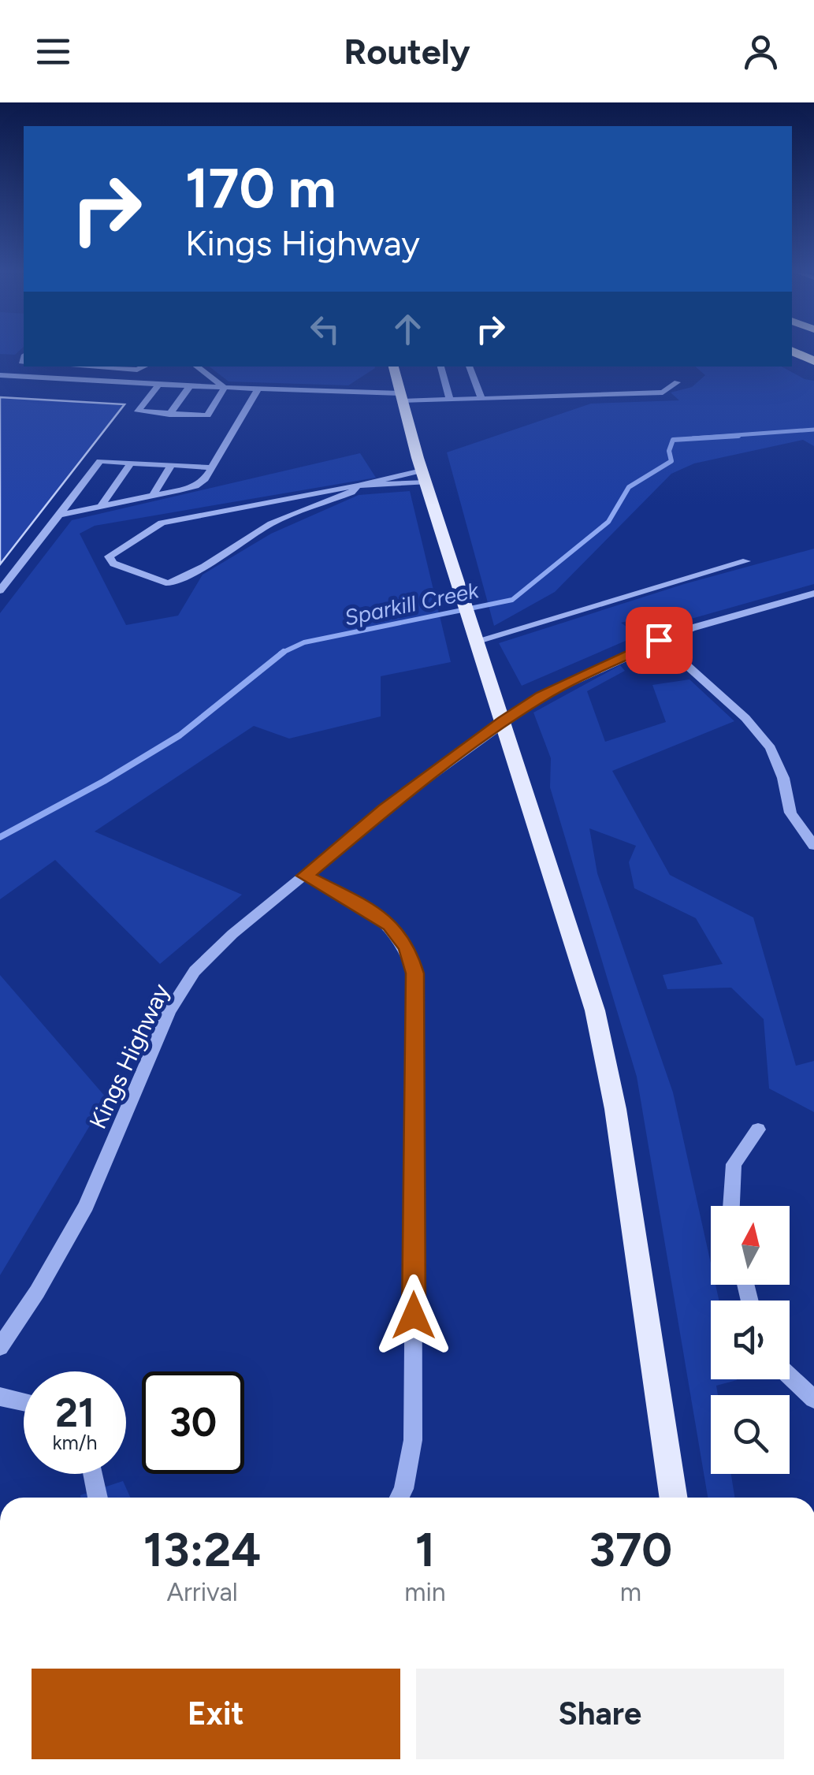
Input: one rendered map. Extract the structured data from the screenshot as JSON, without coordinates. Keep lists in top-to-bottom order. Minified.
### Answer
{"streets":{"street":["Kings Highway"]},"water":["Sparkill Creek"],"north":"top","page":{"header":"Routely","turn":["170 m","Kings Highway"],"speed":"21 km/h","limit":"30","eta":["13:24","Arrival","1","min","370","m"],"buttons":["Exit","Share"]}}
